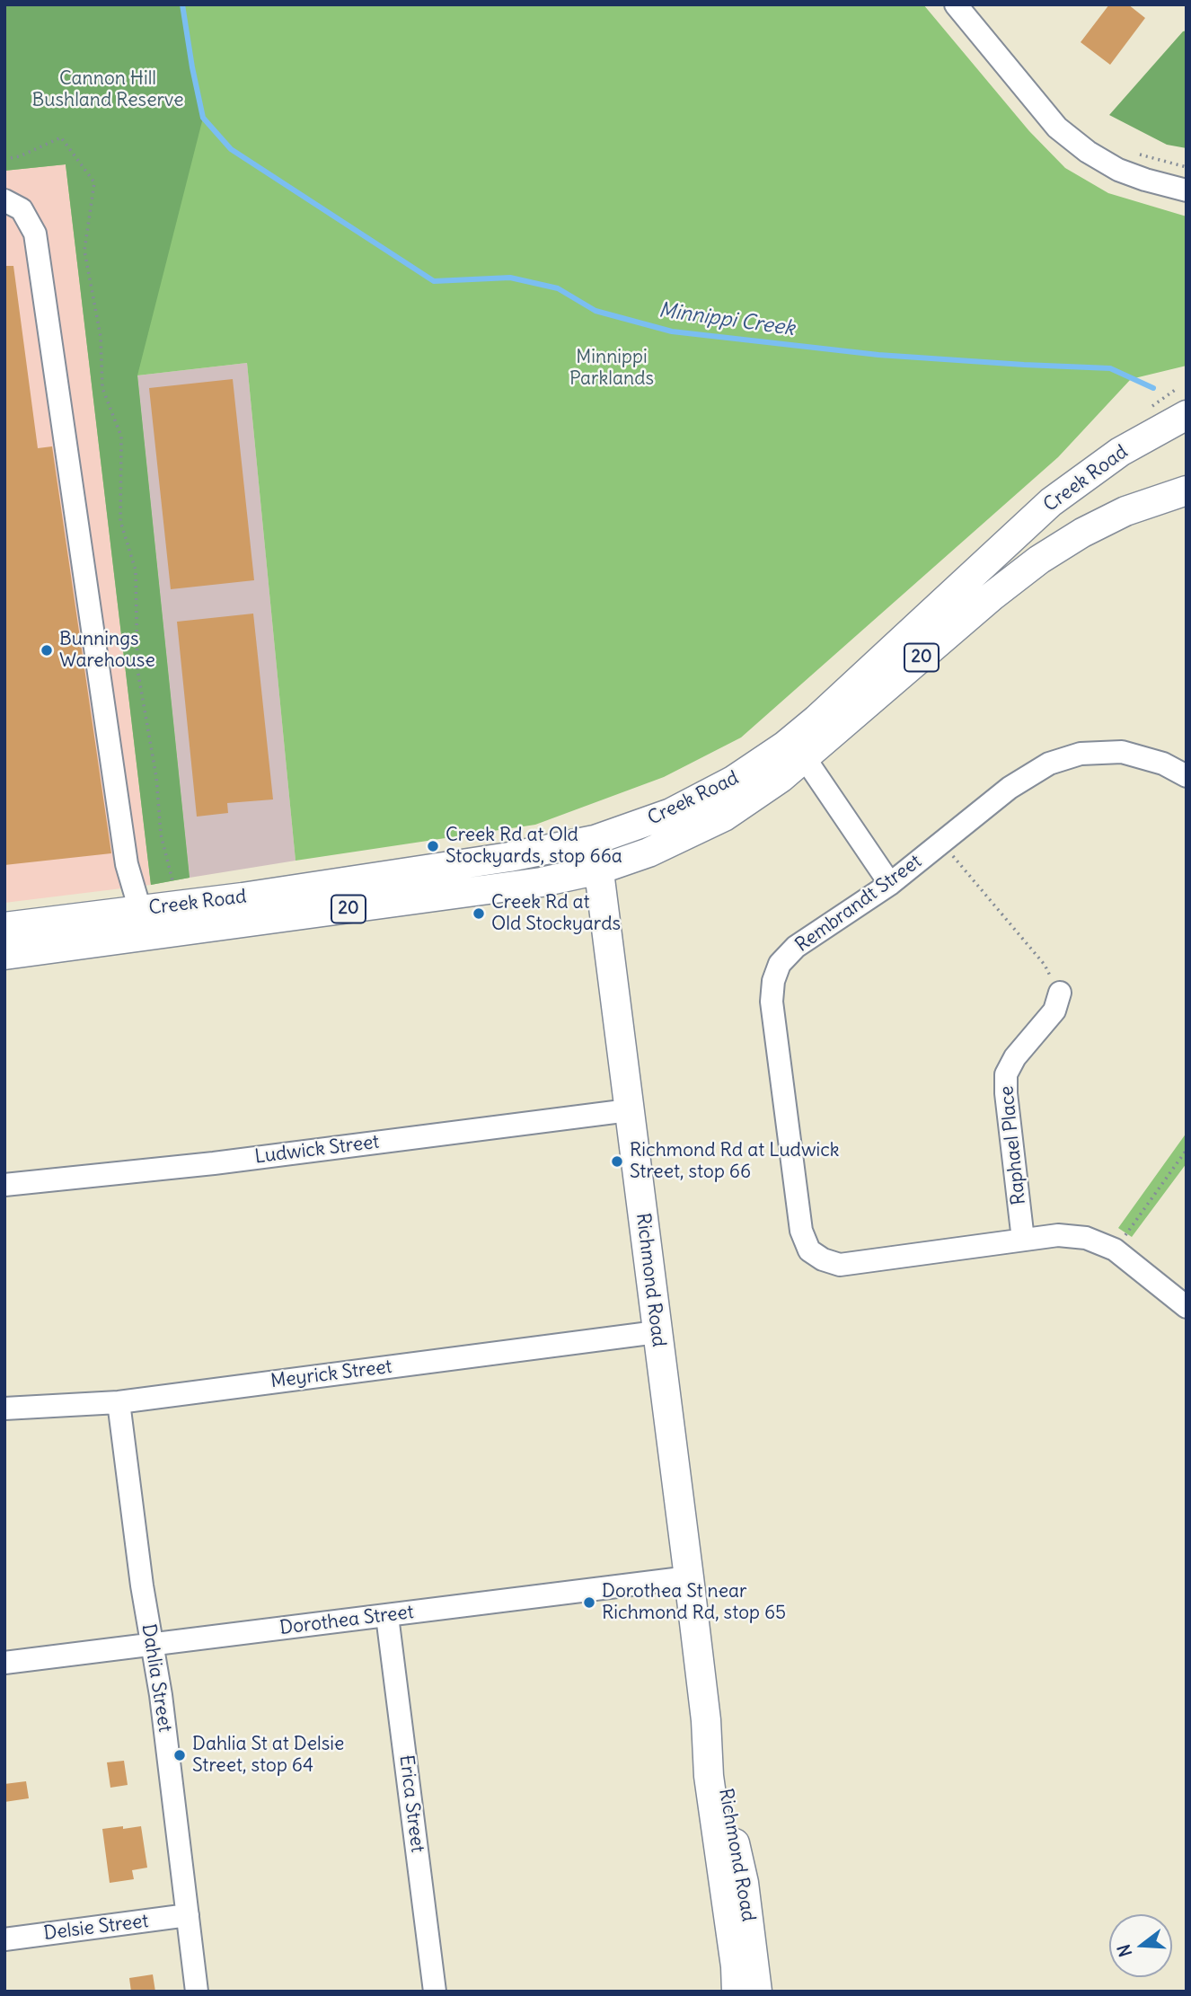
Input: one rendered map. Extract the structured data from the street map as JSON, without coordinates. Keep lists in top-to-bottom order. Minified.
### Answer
{"streets":{"main road":["Creek Road","20","Richmond Road"],"street":["Rembrandt Street","Raphael Place","Ludwick Street","Meyrick Street","Dorothea Street","Dahlia Street","Erica Street","Delsie Street"]},"crossings":[["Creek Road","Richmond Road"],["Rembrandt Street","Raphael Place"],["Ludwick Street","Richmond Road"],["Richmond Road","Meyrick Street"],["Richmond Road","Dorothea Street"],["Meyrick Street","Dahlia Street"],["Dorothea Street","Dahlia Street"],["Dorothea Street","Erica Street"],["Dahlia Street","Delsie Street"]],"water":["Minnippi Creek"],"parks":["Cannon Hill Bushland Reserve","Minnippi Parklands"],"places":["Bunnings Warehouse","Creek Rd at Old Stockyards, stop 66a","Creek Rd at Old Stockyards","Richmond Rd at Ludwick Street, stop 66","Dorothea St near Richmond Rd, stop 65","Dahlia St at Delsie Street, stop 64"],"north":"left"}
